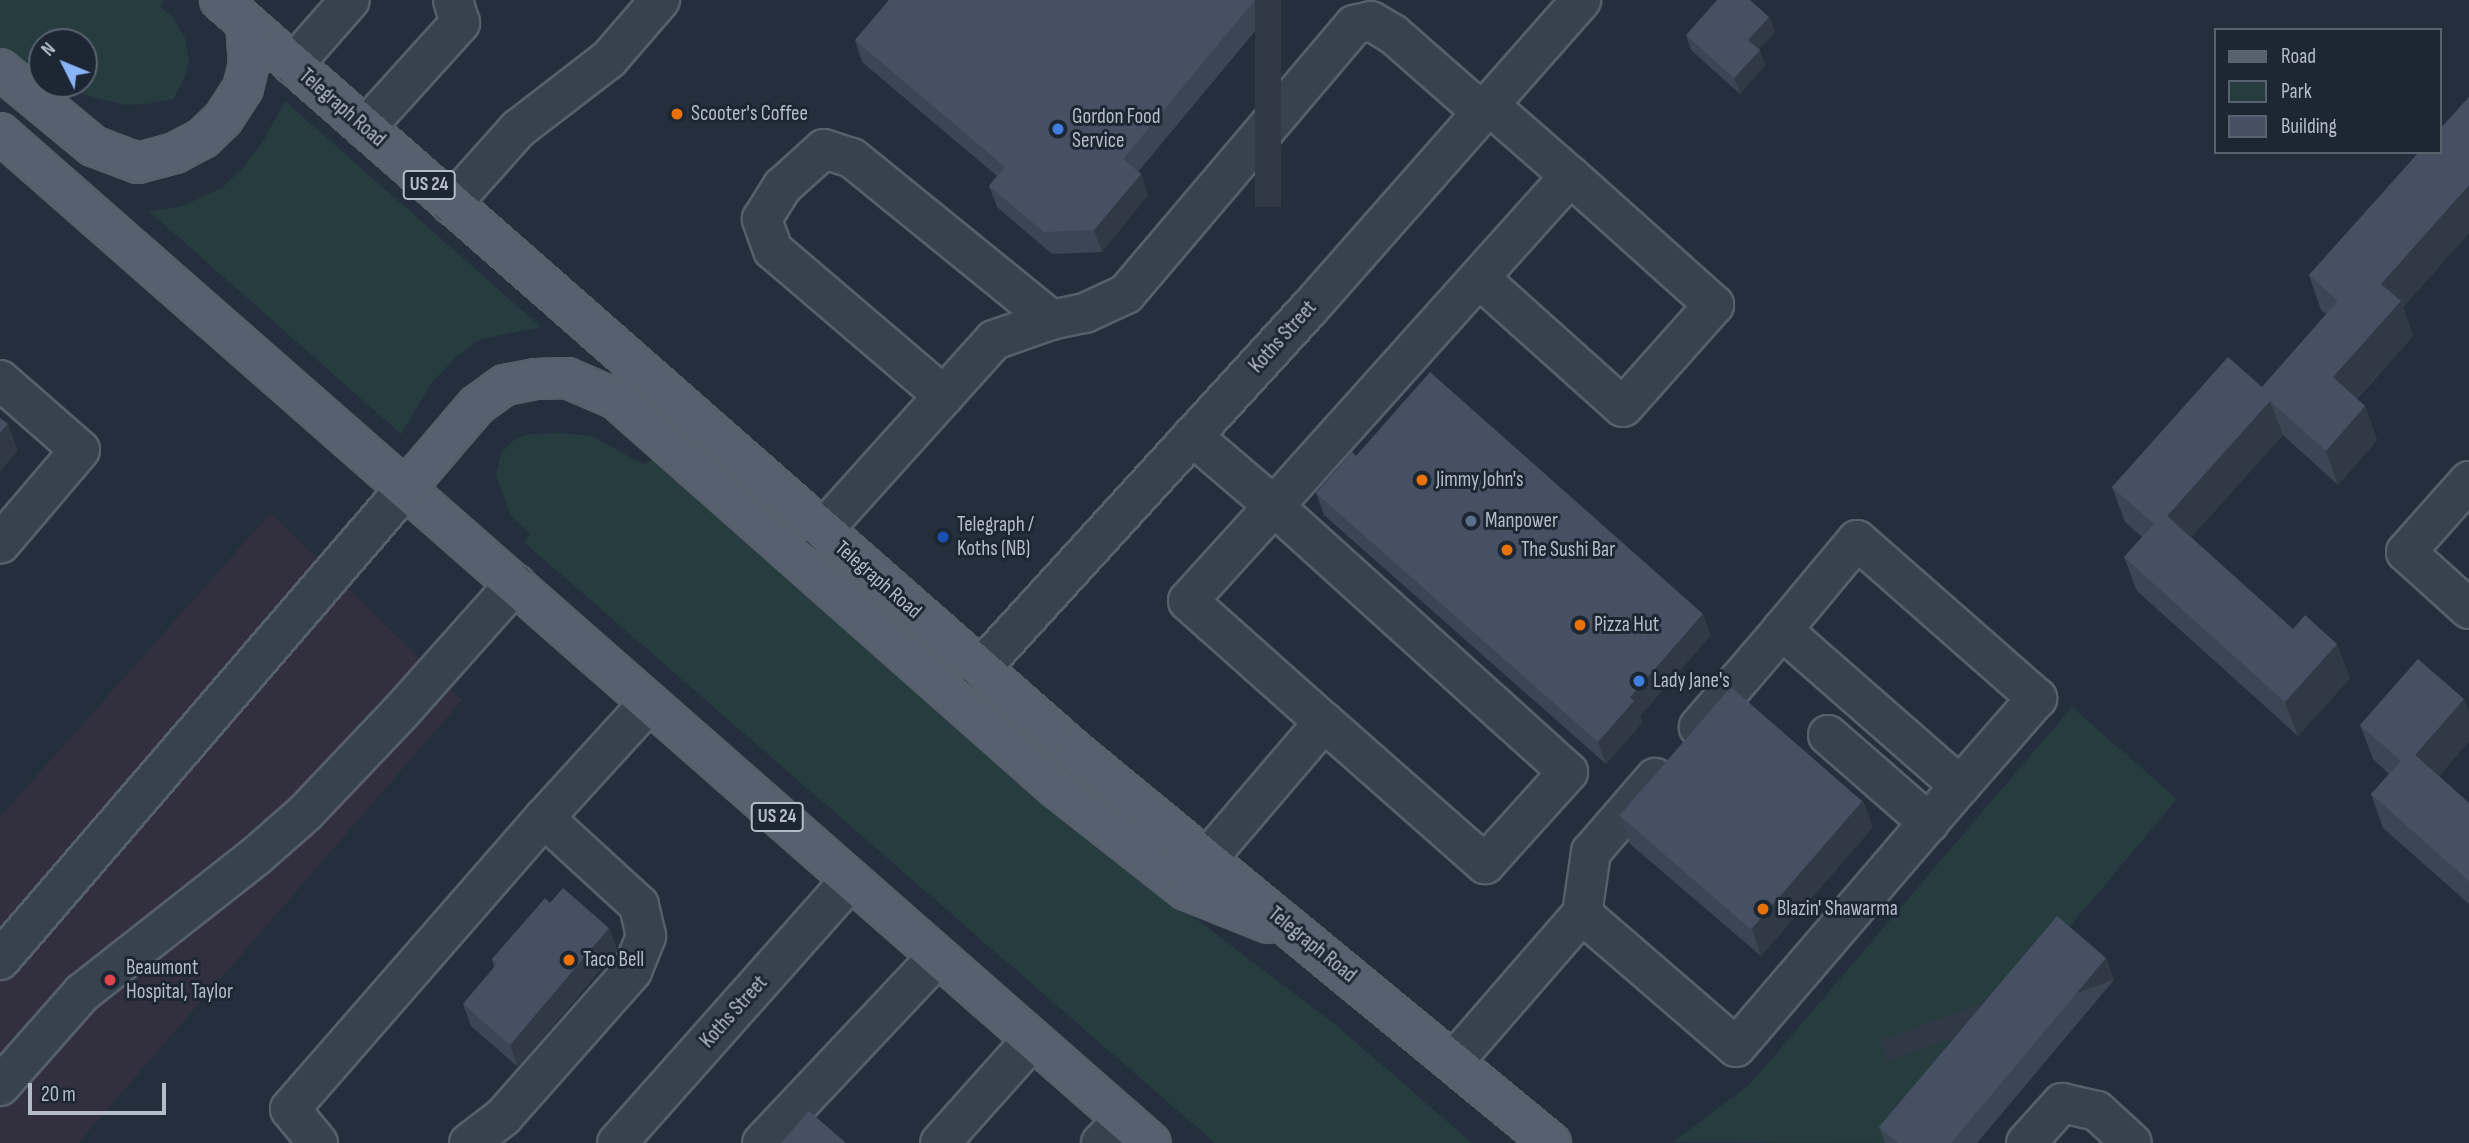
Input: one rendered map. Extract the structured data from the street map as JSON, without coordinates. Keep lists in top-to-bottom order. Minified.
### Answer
{"streets":{"main road":["Telegraph Road","US 24"],"street":["Koths Street"]},"crossings":[["Telegraph Road","Koths Street"],["US 24","Koths Street"]],"places":["Scooter's Coffee","Gordon Food Service","Jimmy John's","Manpower","Telegraph / Koths (NB)","The Sushi Bar","Pizza Hut","Lady Jane's","Blazin' Shawarma","Taco Bell","Beaumont Hospital, Taylor"],"legend":["Road","Park","Building"],"scale_bar":"20 m","north":"top left"}
